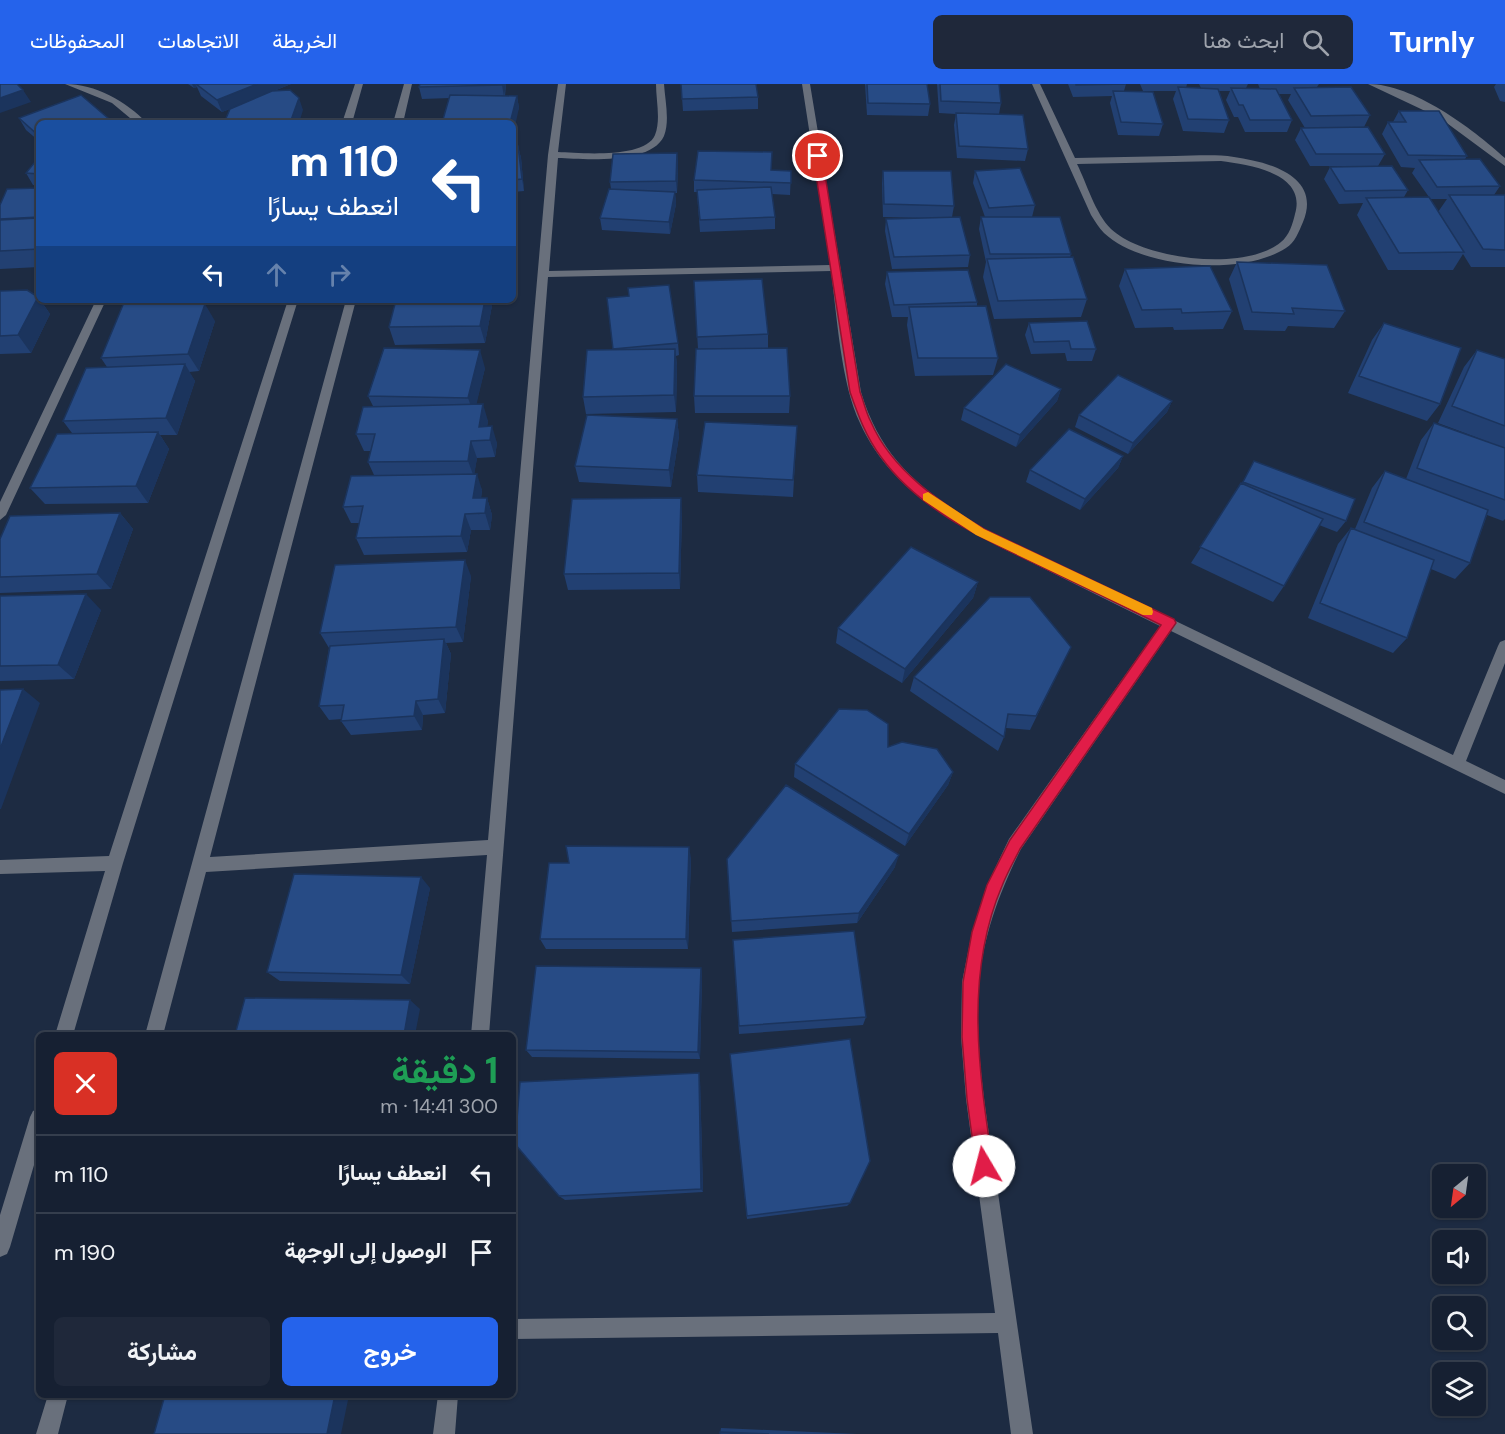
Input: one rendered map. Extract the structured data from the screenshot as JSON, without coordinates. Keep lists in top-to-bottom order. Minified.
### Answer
{"north":"bottom left","page":{"header":"Turnly","search":"ابحث هنا","nav":["الخريطة","الاتجاهات","المحفوظات"],"turn":["110 m","انعطف يسارًا"],"heading":["1 دقيقة","300 m · 14:41"],"list":[{"name":"انعطف يسارًا","value":"110 m"},{"name":"الوصول إلى الوجهة","value":"190 m"}],"buttons":["خروج","مشاركة"]}}
